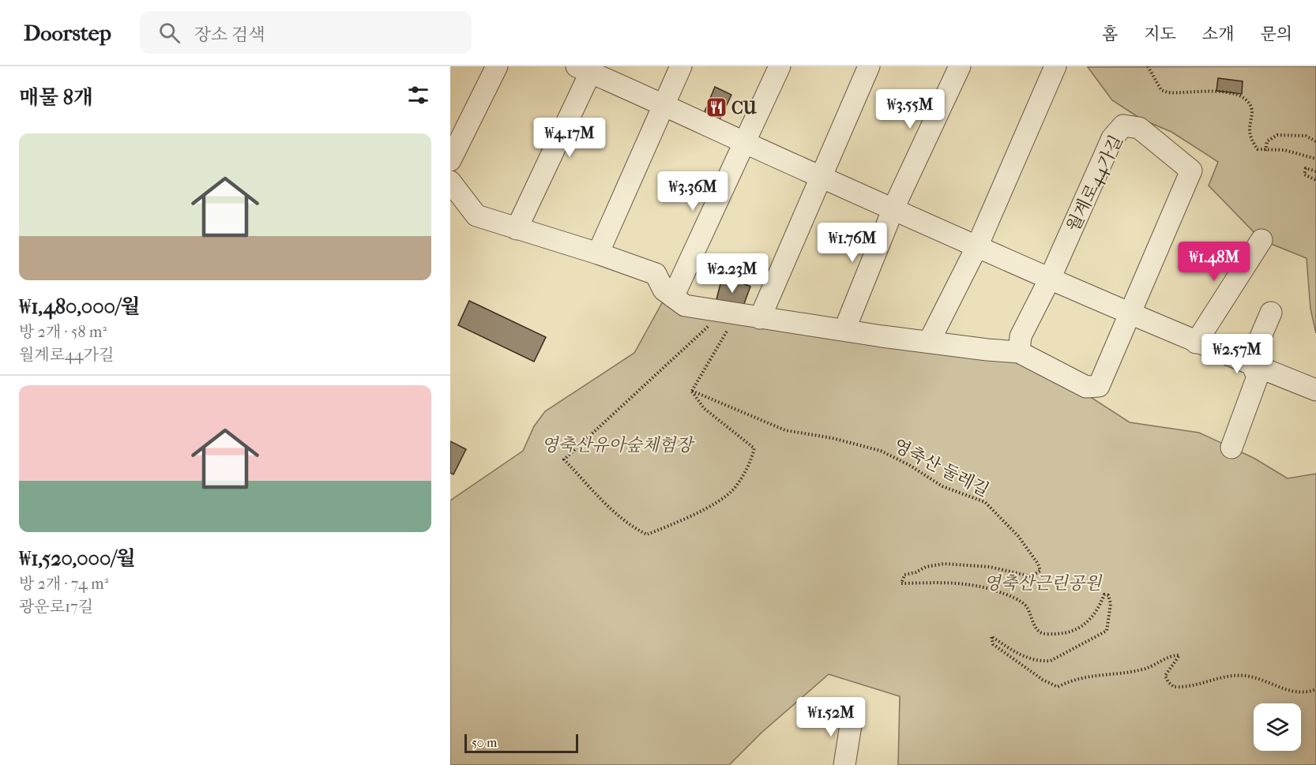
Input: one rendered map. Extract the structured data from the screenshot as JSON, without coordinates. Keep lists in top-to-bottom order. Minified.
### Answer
{"streets":{"street":["월계로44가길"],"path":["영축산 둘레길"]},"parks":["영축산유아숲체험장","영축산근린공원"],"places":{"restaurant":["CU"]},"scale_bar":"50 m","page":{"header":"Doorstep","search":"장소 검색","nav":["홈","지도","소개","문의"],"heading":"매물 8개","price":["₩3.55M","₩4.17M","₩3.36M","₩1.76M","₩1.48M","₩2.23M","₩2.57M","₩1.52M"],"list":[{"name":"₩1,480,000/월","note":"방 2개 · 58 m² · 월계로44가길"},{"name":"₩1,520,000/월","note":"방 2개 · 74 m² · 광운로17길"}],"scale":"50 m"}}
